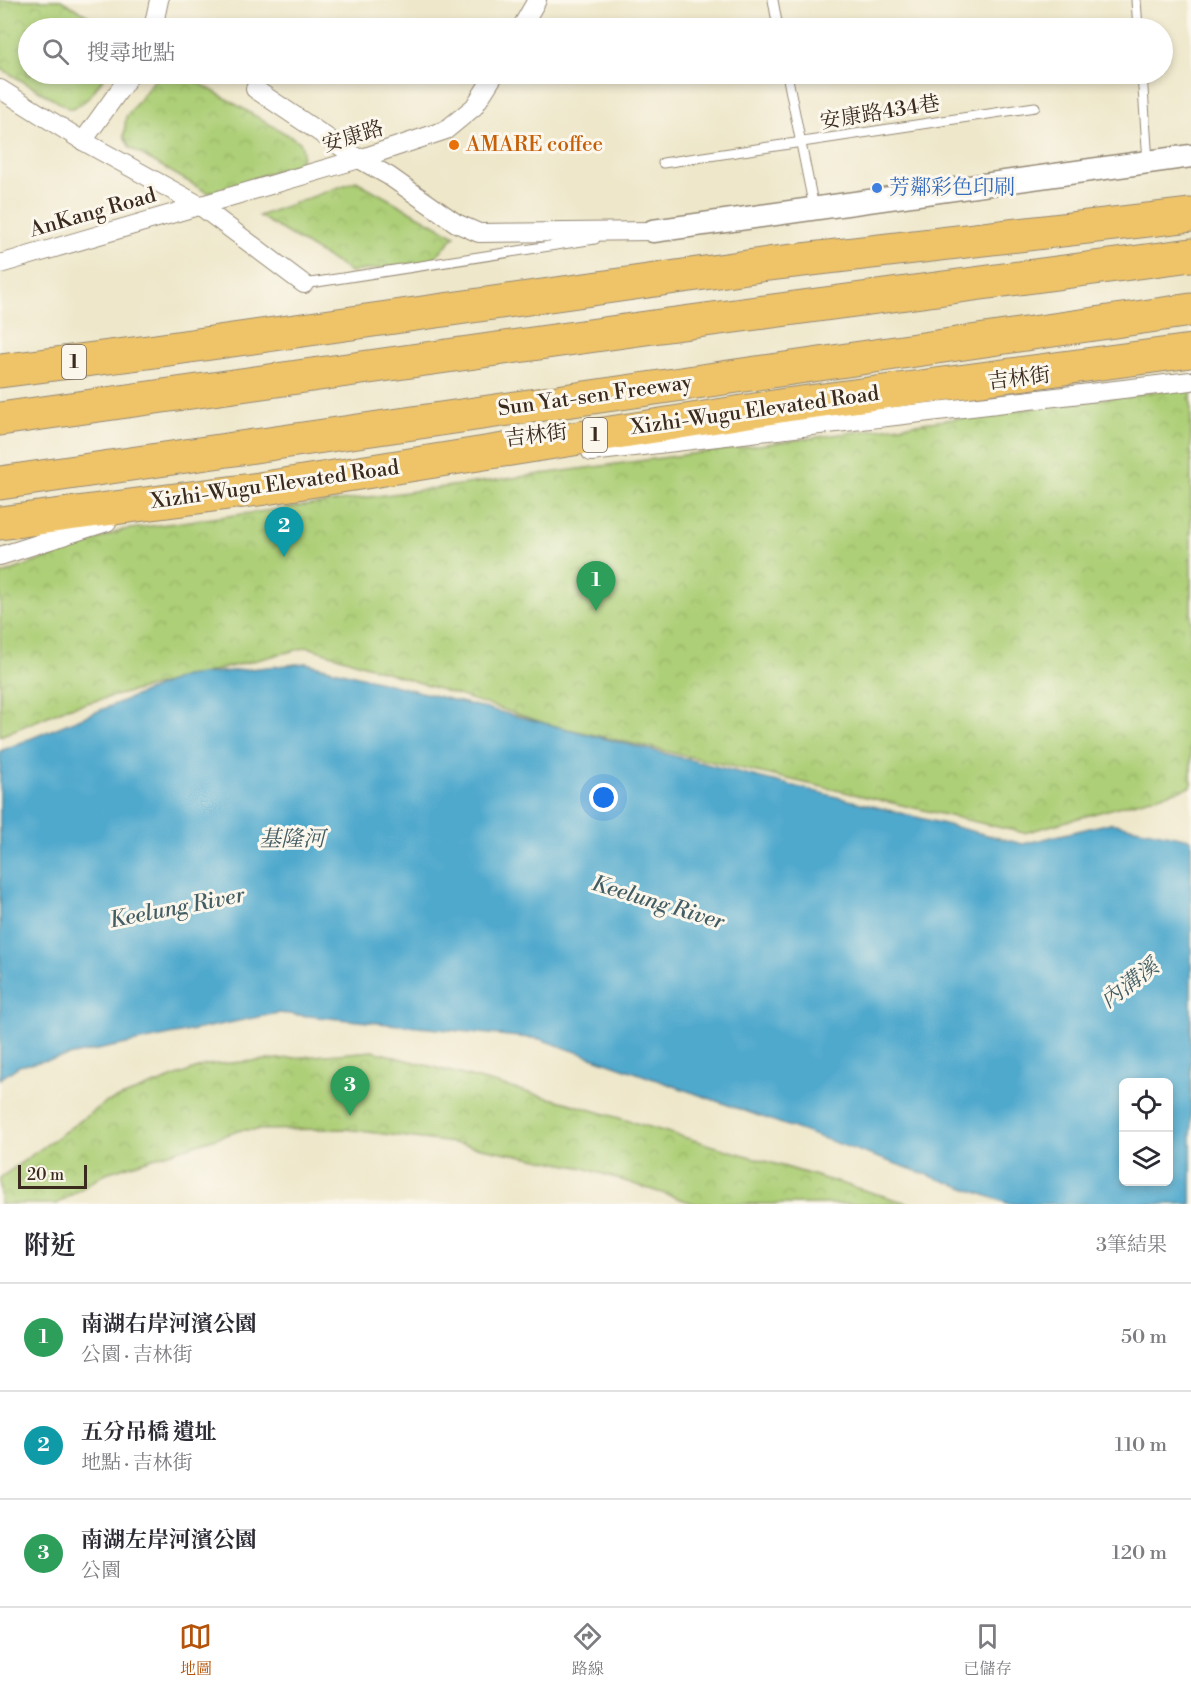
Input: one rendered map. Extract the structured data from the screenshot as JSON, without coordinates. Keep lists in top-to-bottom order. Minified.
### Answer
{"streets":{"highway":["1","Sun Yat-sen Freeway","Xizhi-Wugu Elevated Road"],"street":["安康路","AnKang Road","吉林街"],"lane":["安康路434巷"]},"crossings":[["安康路","AnKang Road"]],"water":["基隆河","Keelung River","內溝溪"],"places":["AMARE coffee","芳鄰彩色印刷"],"scale_bar":"20 m","page":{"search":"搜尋地點","pins":["2","1","3"],"scale":"20 m","heading":["附近","3筆結果"],"list":[{"mark":"1","name":"南湖右岸河濱公園","note":"公園 · 吉林街","value":"50 m"},{"mark":"2","name":"五分吊橋 遺址","note":"地點 · 吉林街","value":"110 m"},{"mark":"3","name":"南湖左岸河濱公園","note":"公園","value":"120 m"}],"nav":["地圖","路線","已儲存"]}}
